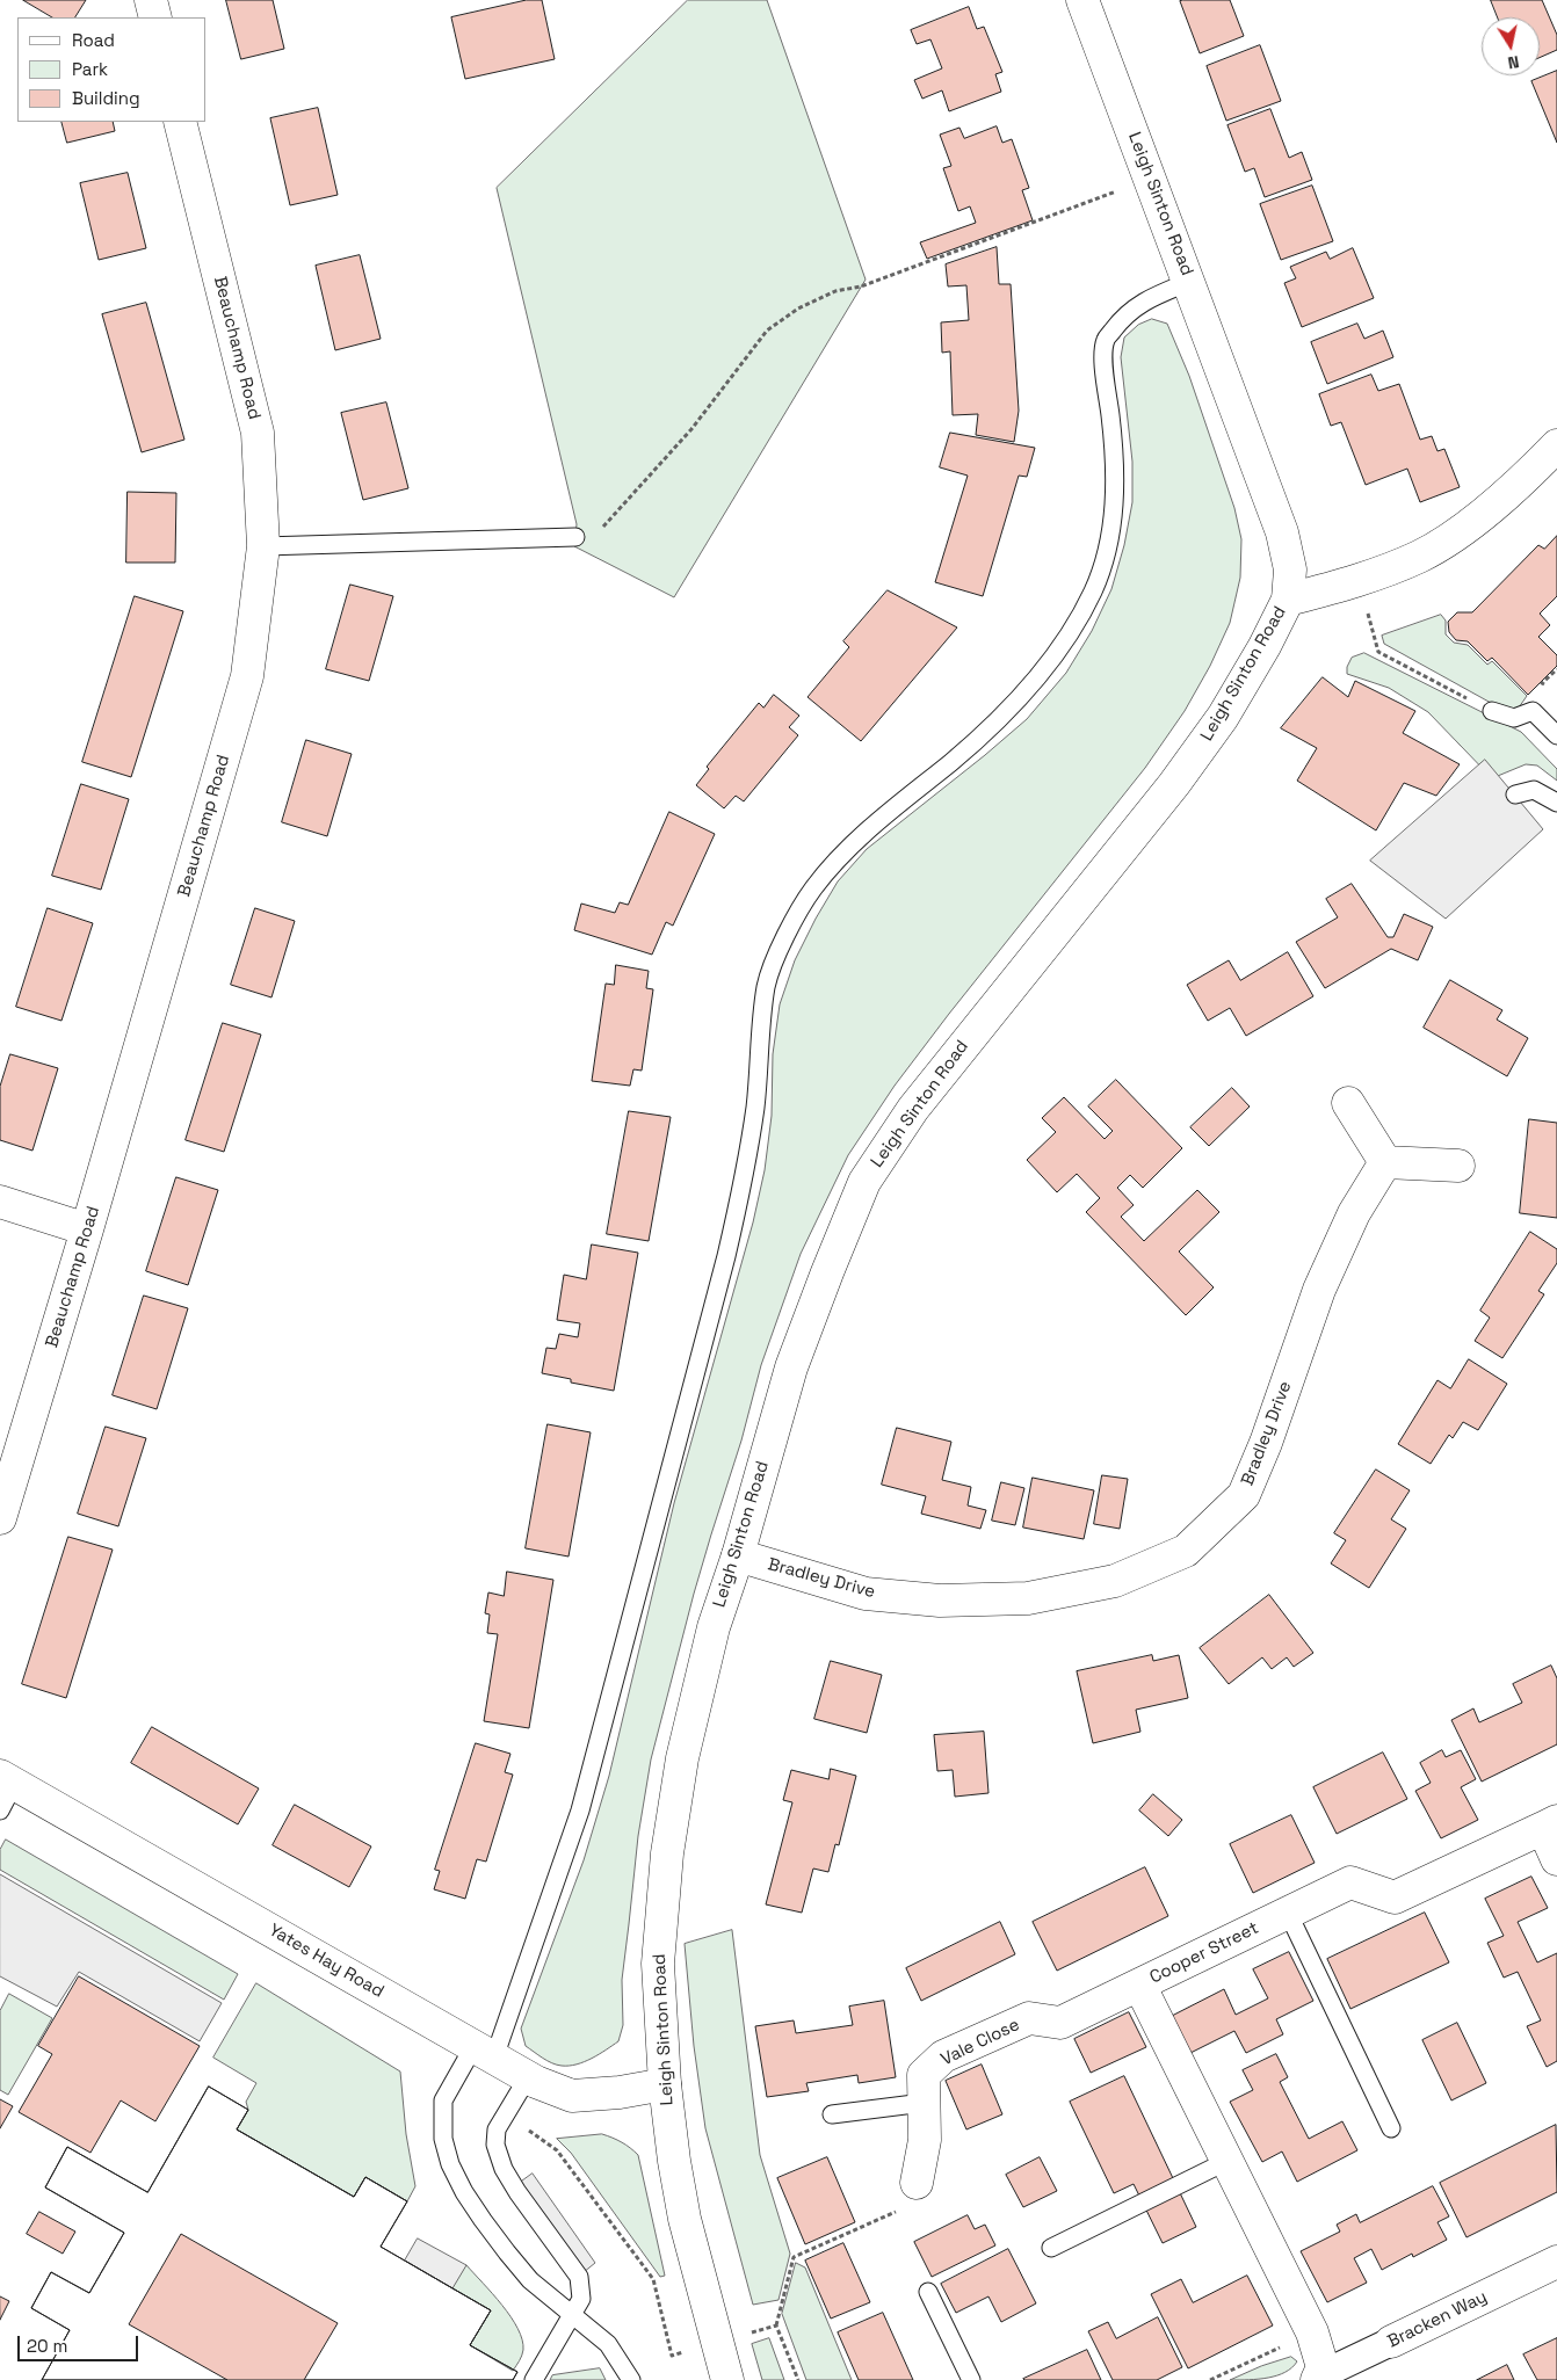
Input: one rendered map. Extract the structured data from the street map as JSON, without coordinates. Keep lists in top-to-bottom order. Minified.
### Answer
{"streets":{"street":["Leigh Sinton Road","Beauchamp Road","Bradley Drive","Cooper Street","Yates Hay Road","Vale Close","Bracken Way"]},"crossings":[["Leigh Sinton Road","Bradley Drive"],["Leigh Sinton Road","Yates Hay Road"],["Cooper Street","Vale Close"],["Cooper Street","Bracken Way"]],"legend":["Road","Park","Building"],"scale_bar":"20 m","north":"bottom"}
